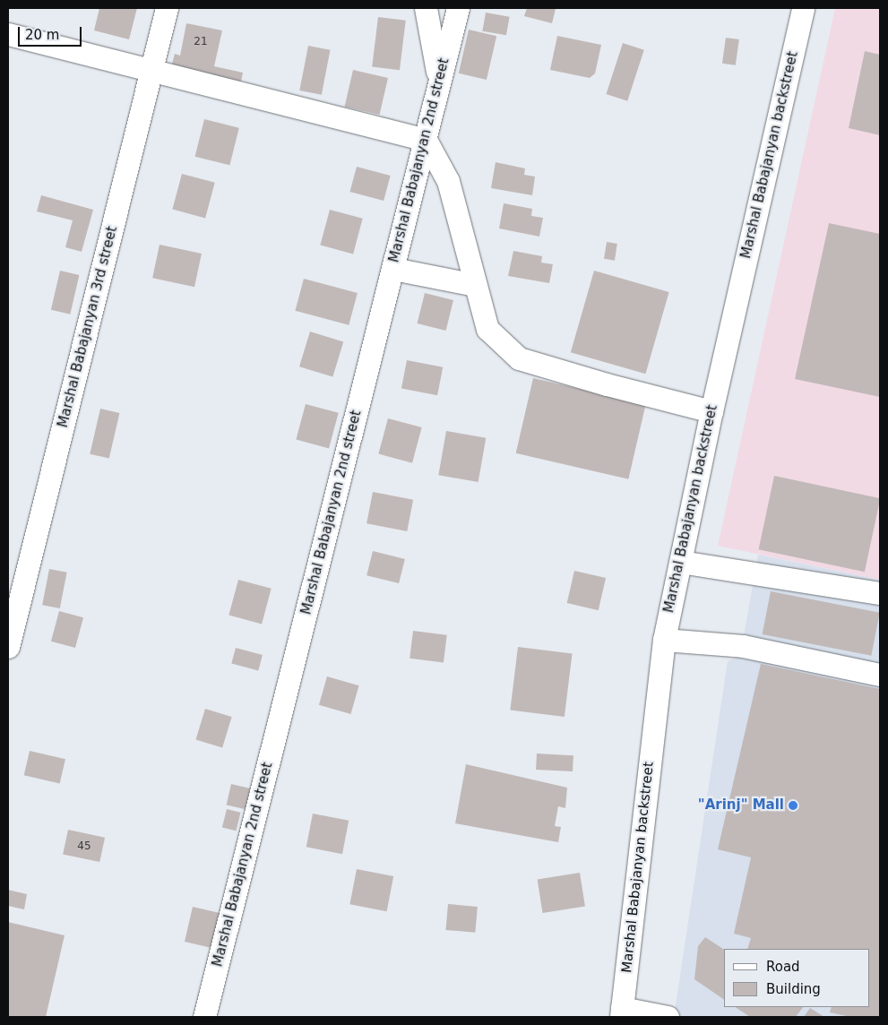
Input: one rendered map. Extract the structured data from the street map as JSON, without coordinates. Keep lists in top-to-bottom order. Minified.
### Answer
{"streets":{"street":["Marshal Babajanyan backstreet","Marshal Babajanyan 2nd street","Marshal Babajanyan 3rd street"]},"places":["\"Arinj\" Mall"],"house_numbers":["21","45"],"legend":["Road","Building"],"scale_bar":"20 m"}
